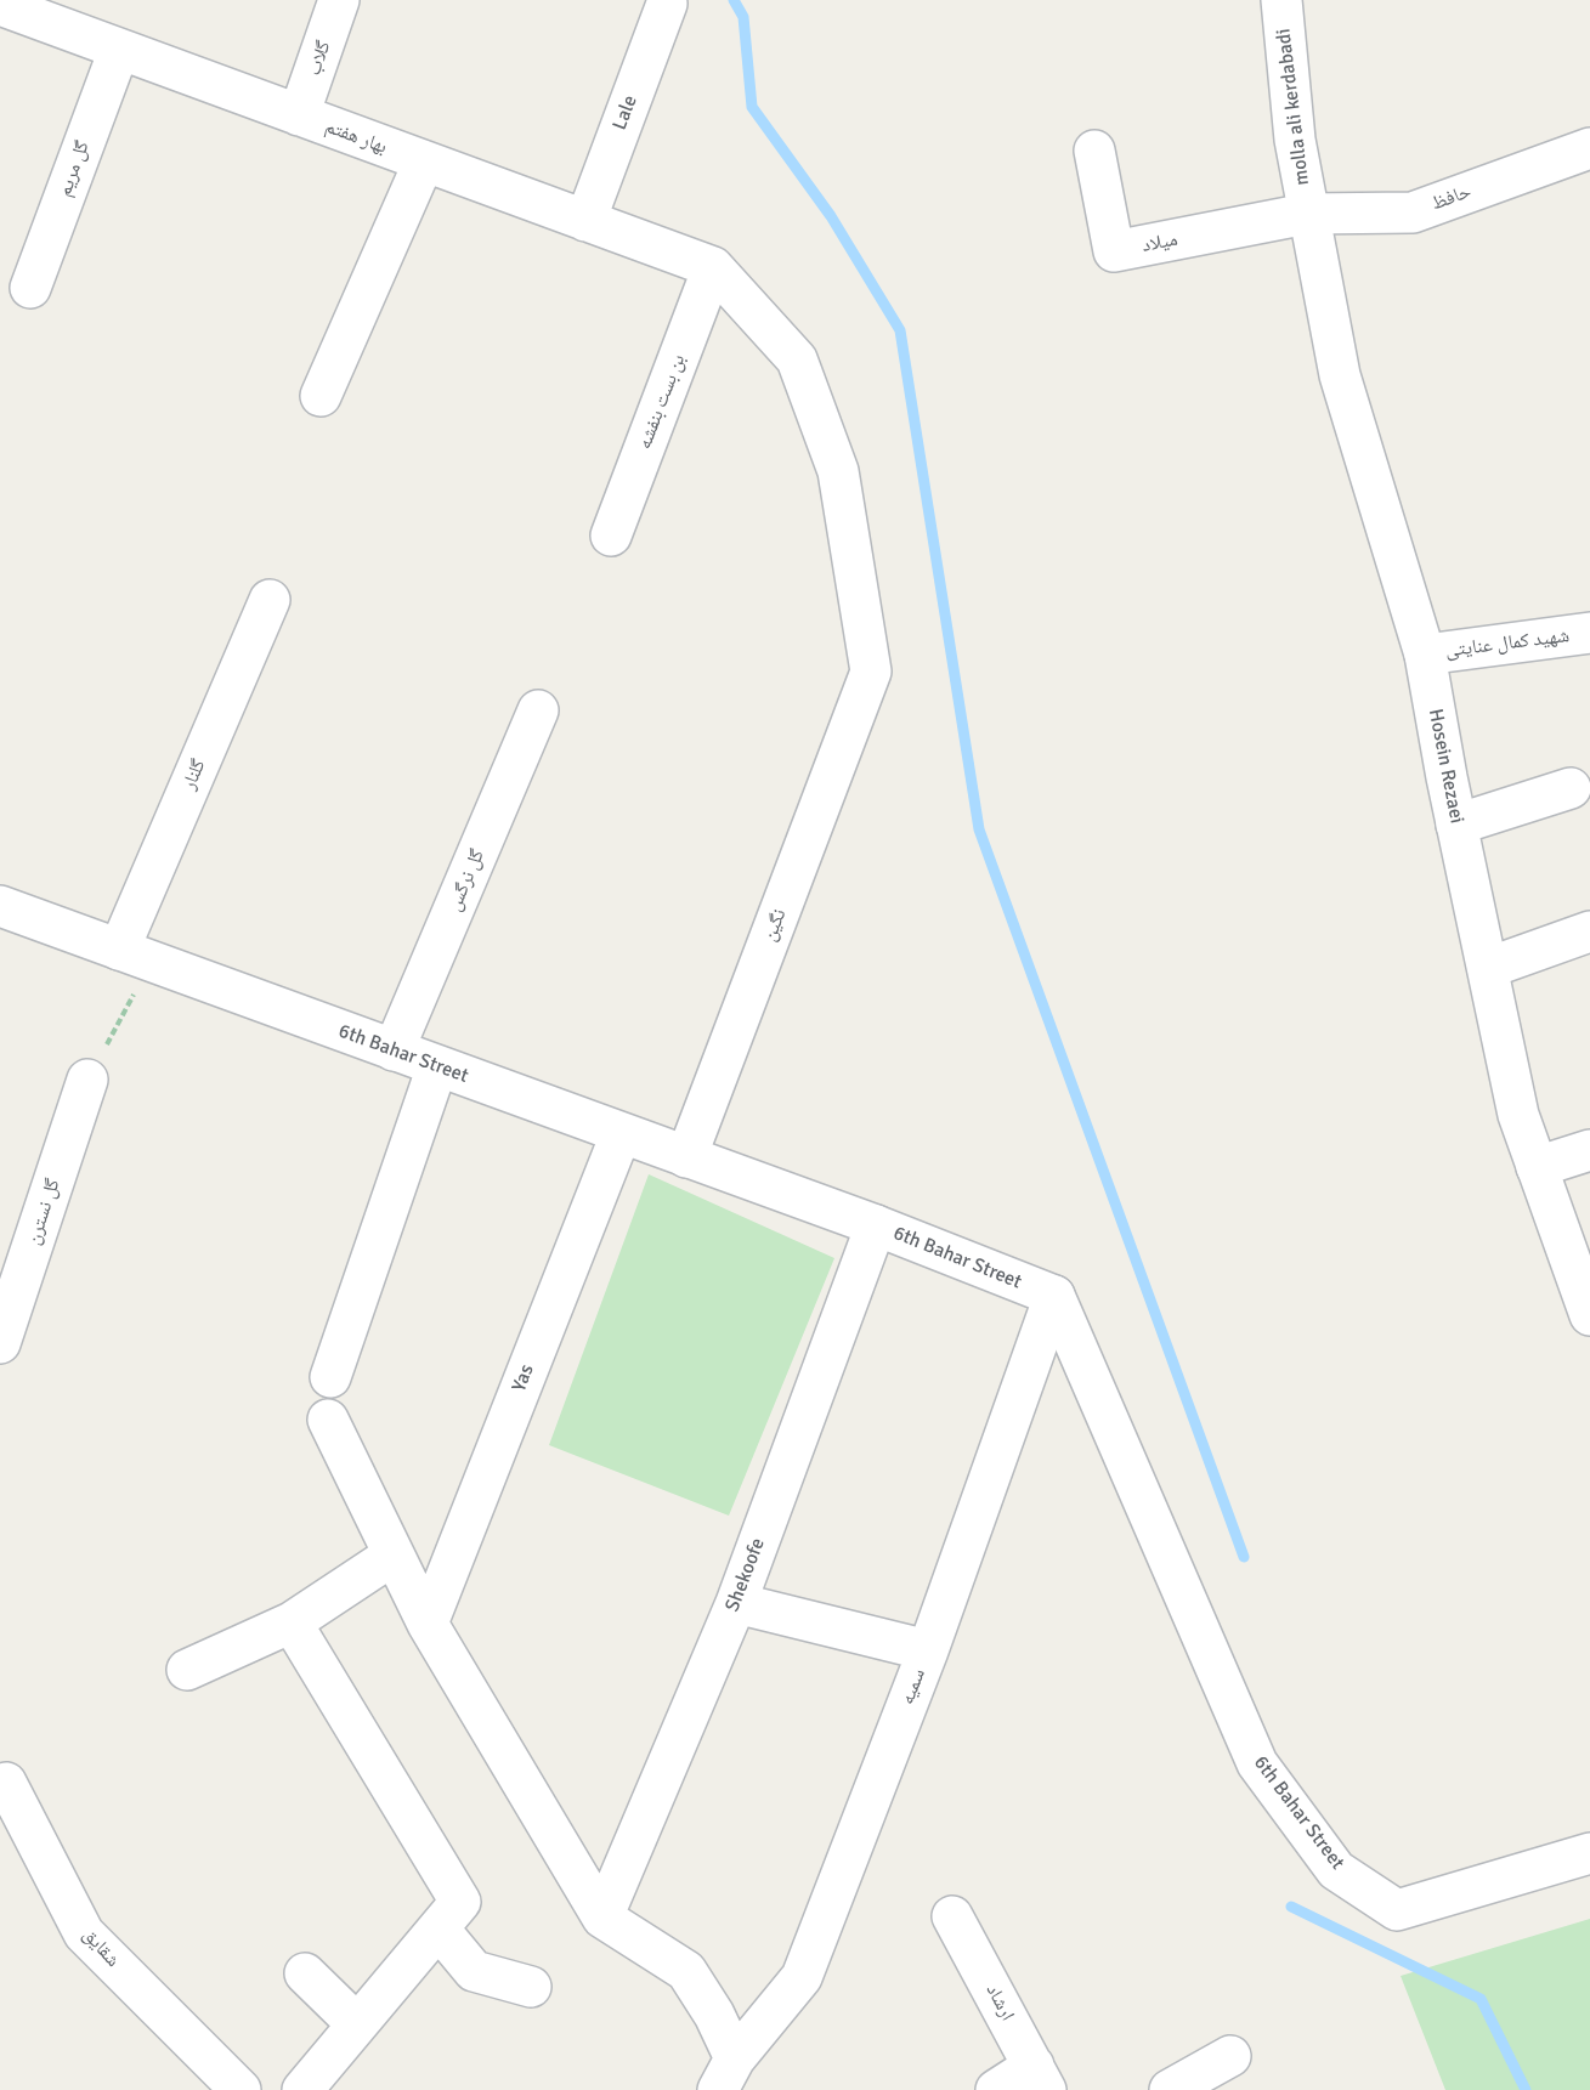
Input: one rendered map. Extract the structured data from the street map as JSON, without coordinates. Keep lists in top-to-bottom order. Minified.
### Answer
{"streets":{"street":["گلاب","molla ali kerdabadi","Lale","بهار هفتم","گل مریم","حافظ","میلاد","بن بست بنفشه","شهید کمال عنایتی","Hosein Rezaei","گلنار","گل نرگس","نگین","6th Bahar Street","گل نسترن","Yas","Shekoofe","سمیه","شقایق","ارشاد"]},"crossings":[["گلاب","بهار هفتم"],["molla ali kerdabadi","حافظ"],["molla ali kerdabadi","میلاد"],["molla ali kerdabadi","Hosein Rezaei"],["Lale","بهار هفتم"],["بهار هفتم","گل مریم"],["بهار هفتم","بن بست بنفشه"],["بهار هفتم","نگین"],["حافظ","میلاد"],["حافظ","Hosein Rezaei"],["میلاد","Hosein Rezaei"],["بن بست بنفشه","نگین"],["شهید کمال عنایتی","Hosein Rezaei"],["گلنار","6th Bahar Street"],["گل نرگس","6th Bahar Street"],["نگین","6th Bahar Street"],["6th Bahar Street","Yas"],["6th Bahar Street","Shekoofe"],["6th Bahar Street","سمیه"]]}
